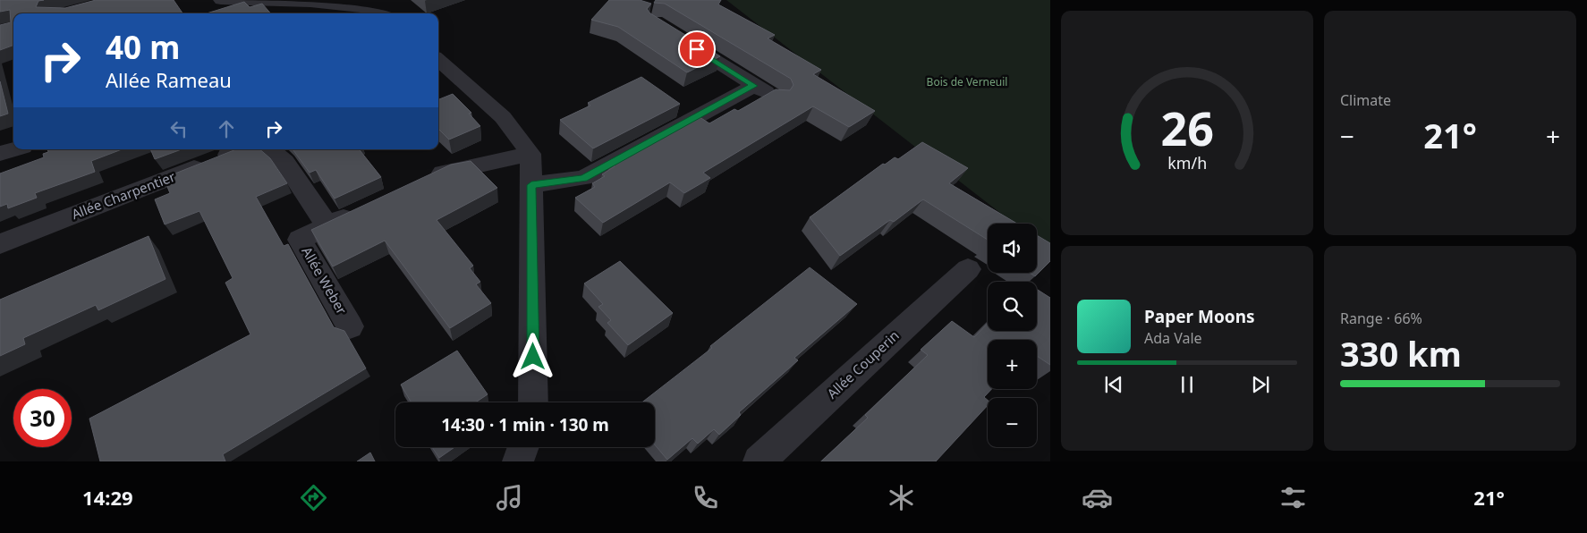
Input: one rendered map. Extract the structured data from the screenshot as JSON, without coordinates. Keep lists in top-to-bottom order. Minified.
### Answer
{"streets":{"street":["Allée Charpentier","Allée Weber","Allée Couperin"]},"parks":["Bois de Verneuil"],"page":{"tile":["Climate",["Range · 66%","330 km"]],"turn":["40 m","Allée Rameau"],"heat":["−","21°","+"],"map_buttons":["+","−"],"song":["Paper Moons","Ada Vale"],"limit":"30","trip":"14:30 · 1 min · 130 m","tabs":["14:29","21°"],"gauge":["26","km/h"]}}
